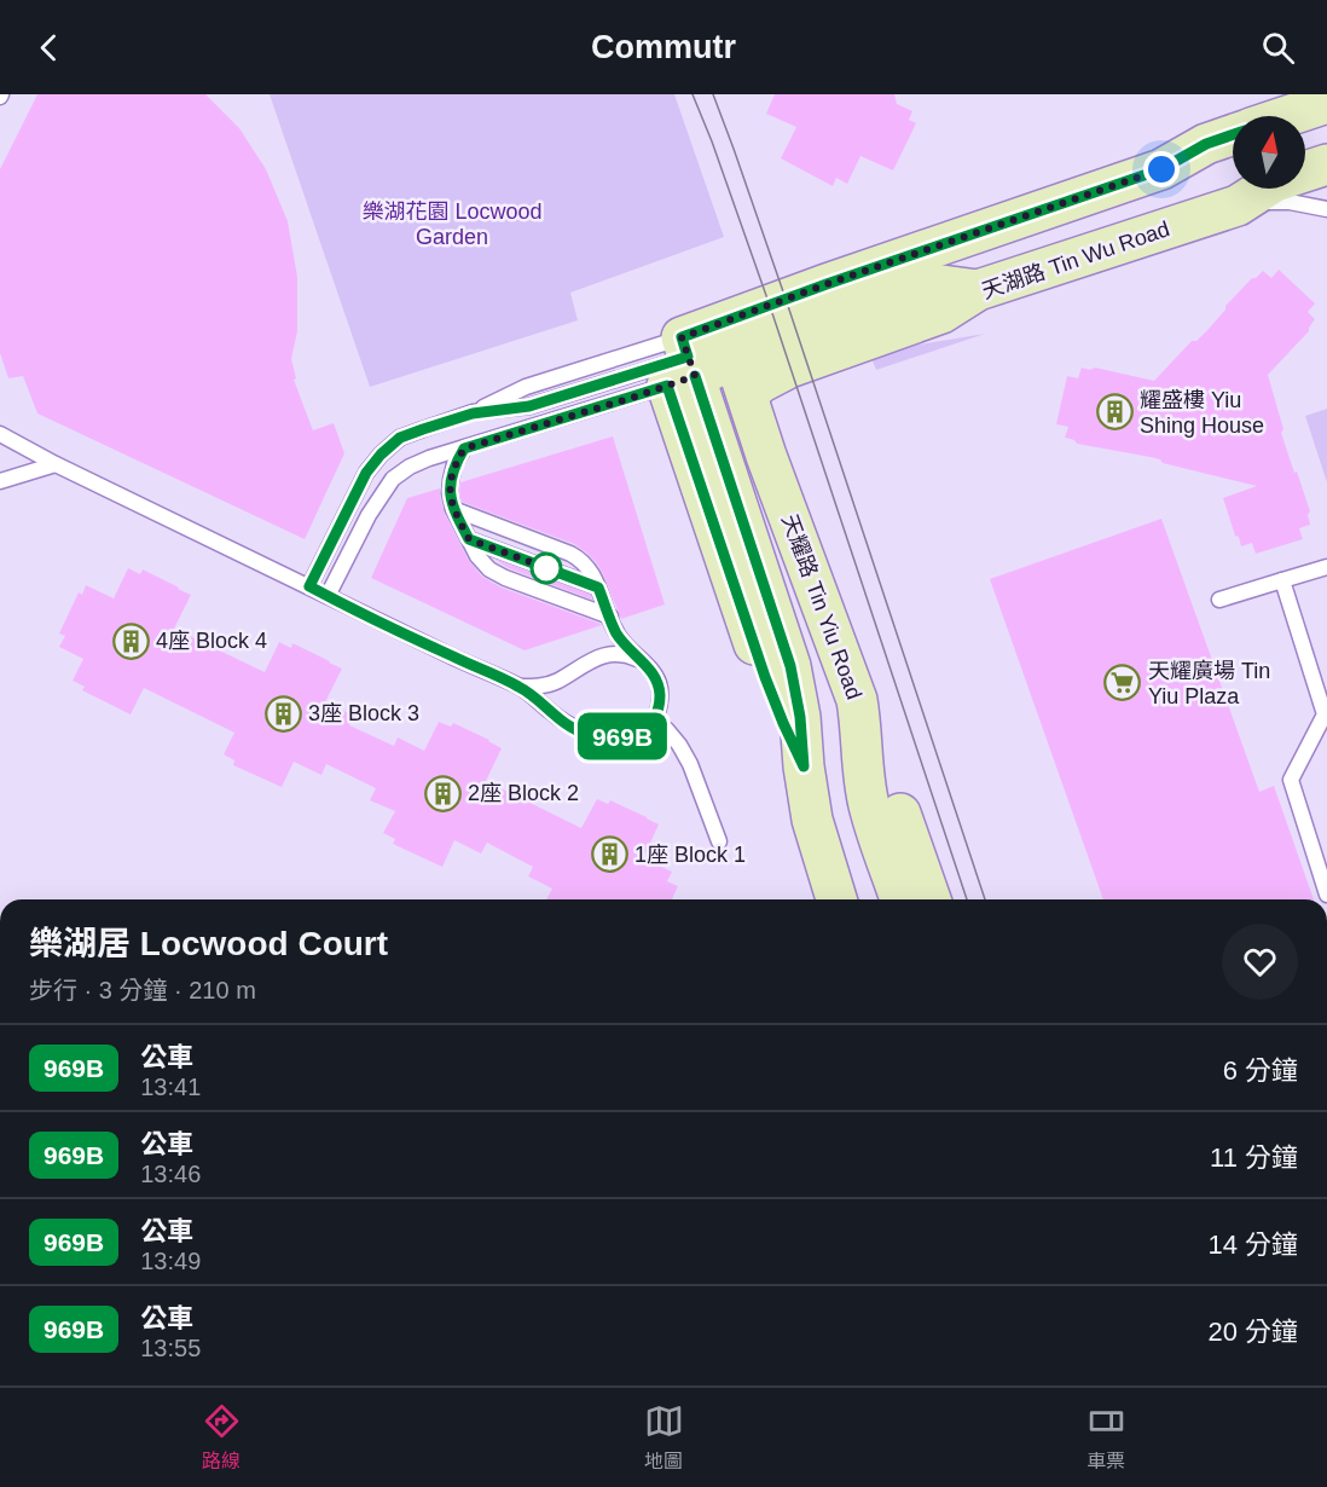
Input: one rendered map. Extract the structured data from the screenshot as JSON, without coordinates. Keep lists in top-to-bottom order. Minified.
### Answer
{"streets":{"main road":["天湖路 Tin Wu Road","天耀路 Tin Yiu Road"]},"crossings":[["天湖路 Tin Wu Road","天耀路 Tin Yiu Road"]],"parks":["樂湖花園 Locwood Garden"],"places":{"building":["耀盛樓 Yiu Shing House","4座 Block 4","3座 Block 3","2座 Block 2","1座 Block 1"],"supermarket":["天耀廣場 Tin Yiu Plaza"]},"lines":["bus line 969B"],"north":"top","page":{"header":"Commutr","on_map":"969B","heading":["樂湖居 Locwood Court","步行 · 3 分鐘 · 210 m"],"list":[{"mark":"969B","name":"公車","note":"13:41","value":"6 分鐘"},{"mark":"969B","name":"公車","note":"13:46","value":"11 分鐘"},{"mark":"969B","name":"公車","note":"13:49","value":"14 分鐘"},{"mark":"969B","name":"公車","note":"13:55","value":"20 分鐘"}],"tabs":["路線","地圖","車票"]}}
